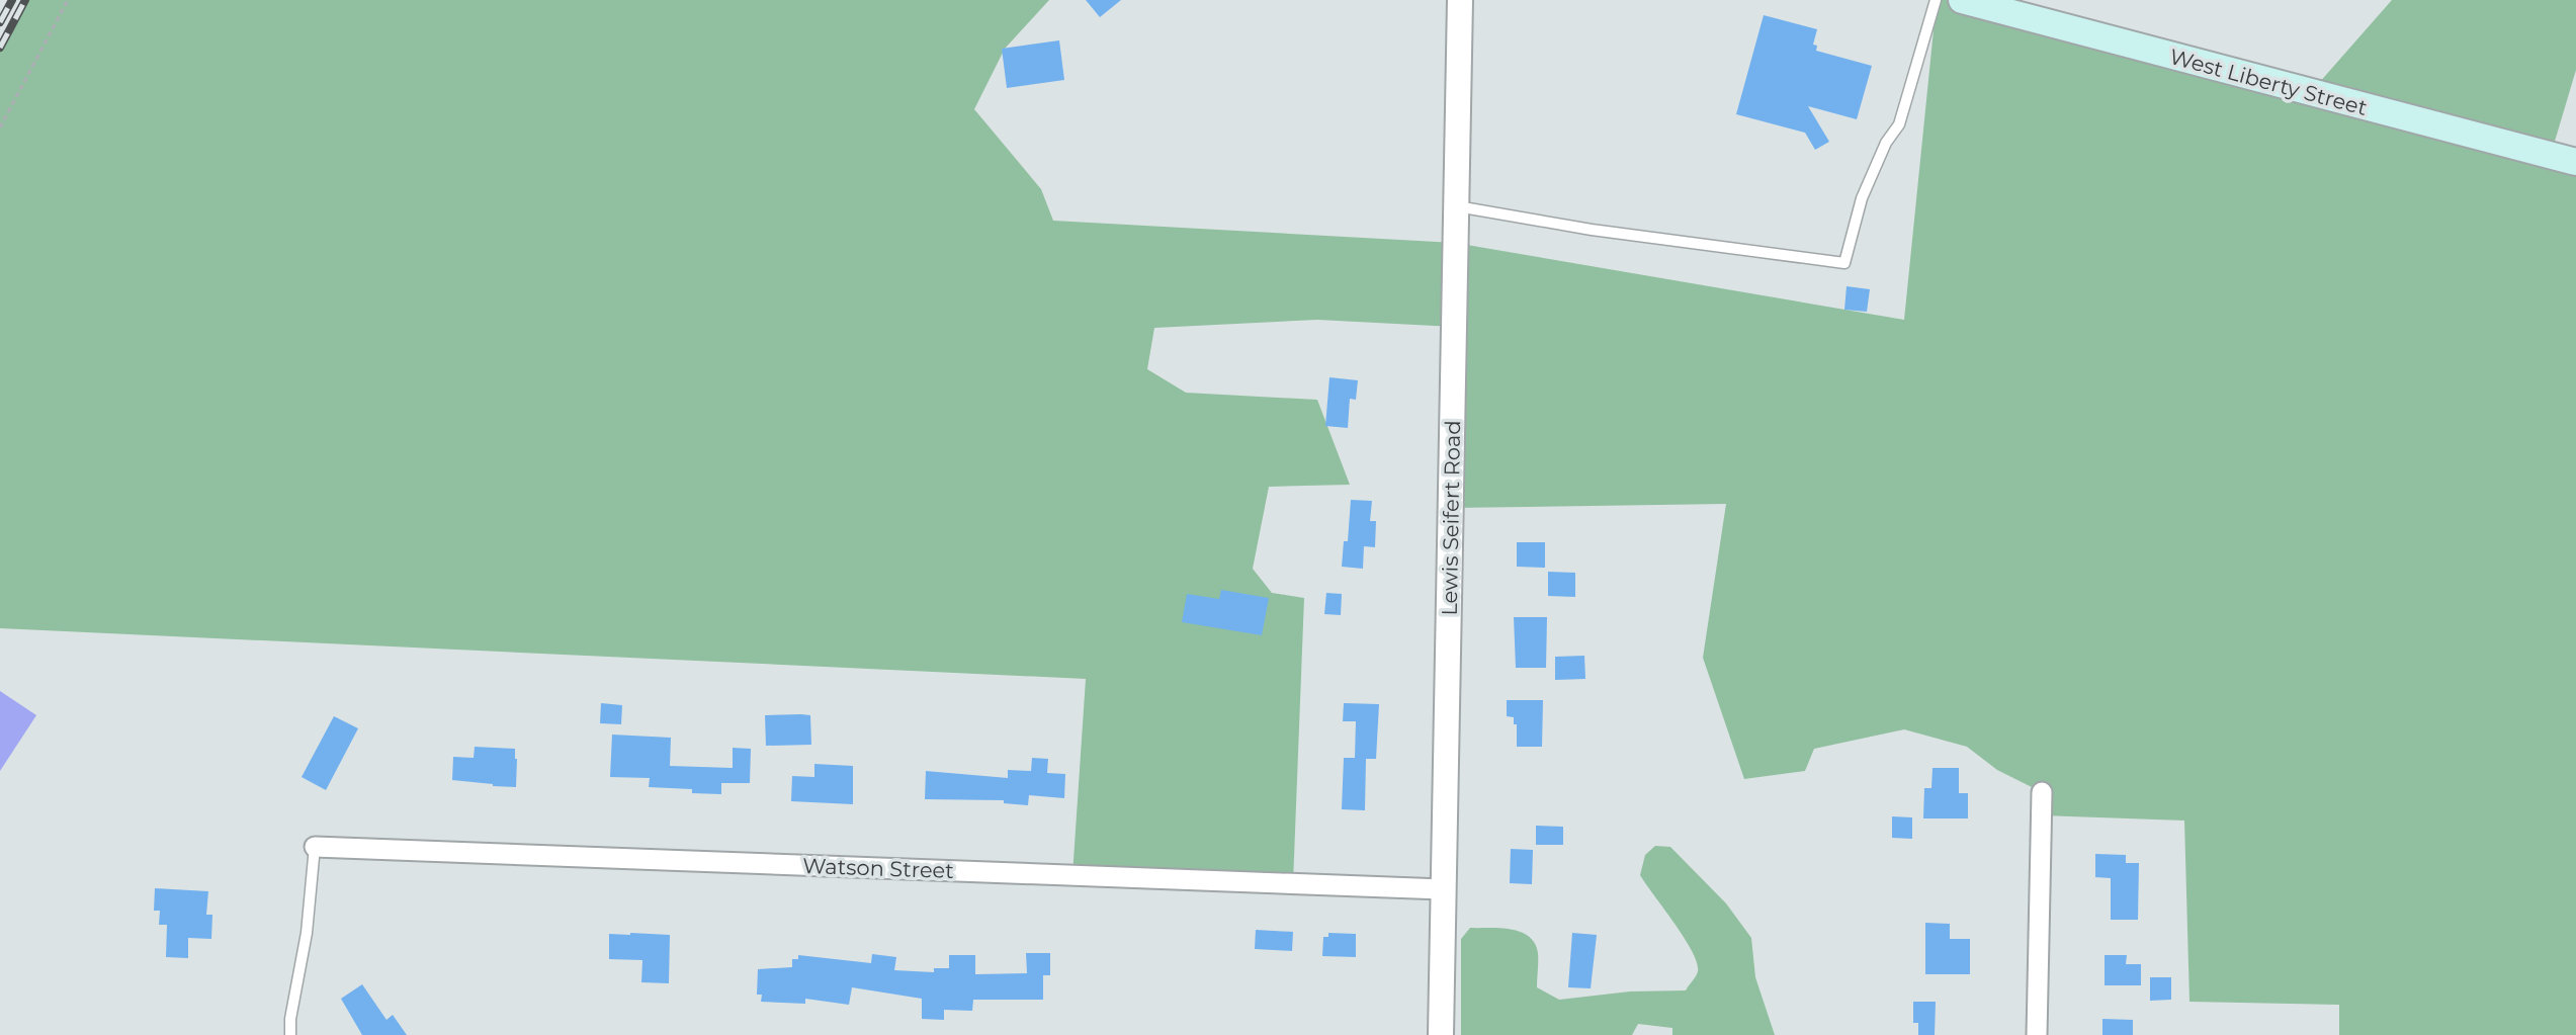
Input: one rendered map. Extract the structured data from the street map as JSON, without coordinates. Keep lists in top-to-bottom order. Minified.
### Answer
{"streets":{"main road":["West Liberty Street"],"street":["Lewis Seifert Road","Watson Street"]},"crossings":[["Lewis Seifert Road","Watson Street"]]}
